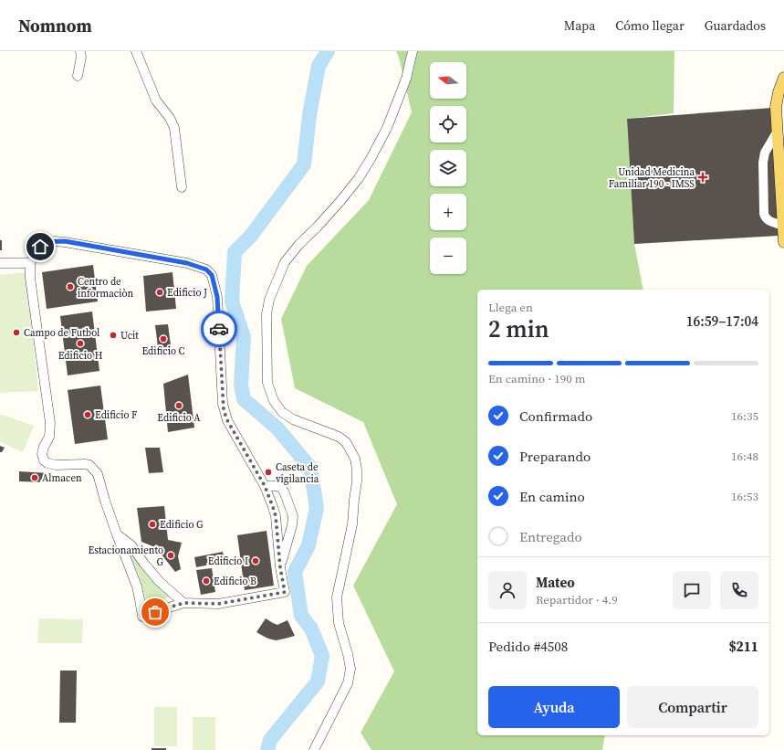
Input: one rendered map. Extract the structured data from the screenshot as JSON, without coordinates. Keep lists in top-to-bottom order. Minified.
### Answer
{"places":{"health":["Unidad Medicina Familiar 190 - IMSS"],"other":["Centro de informaciòn","Edificio J","Campo de Futbol","Ucit","Edificio C","Edificio H","Edificio A","Edificio F","Caseta de vigilancia","Almacen","Edificio G","Estacionamiento G","Edificio I","Edificio B"]},"north":"left","page":{"header":"Nomnom","nav":["Mapa","Cómo llegar","Guardados"],"map_buttons":["+","−"],"heading":["2 min","Llega en","16:59–17:04"],"panel":["Mateo","Repartidor · 4.9","Pedido #4508","$211"],"bar":"En camino · 190 m","list":[["Confirmado","16:35"],["Preparando","16:48"],["En camino","16:53"],"Entregado"],"buttons":["Ayuda","Compartir"]}}
